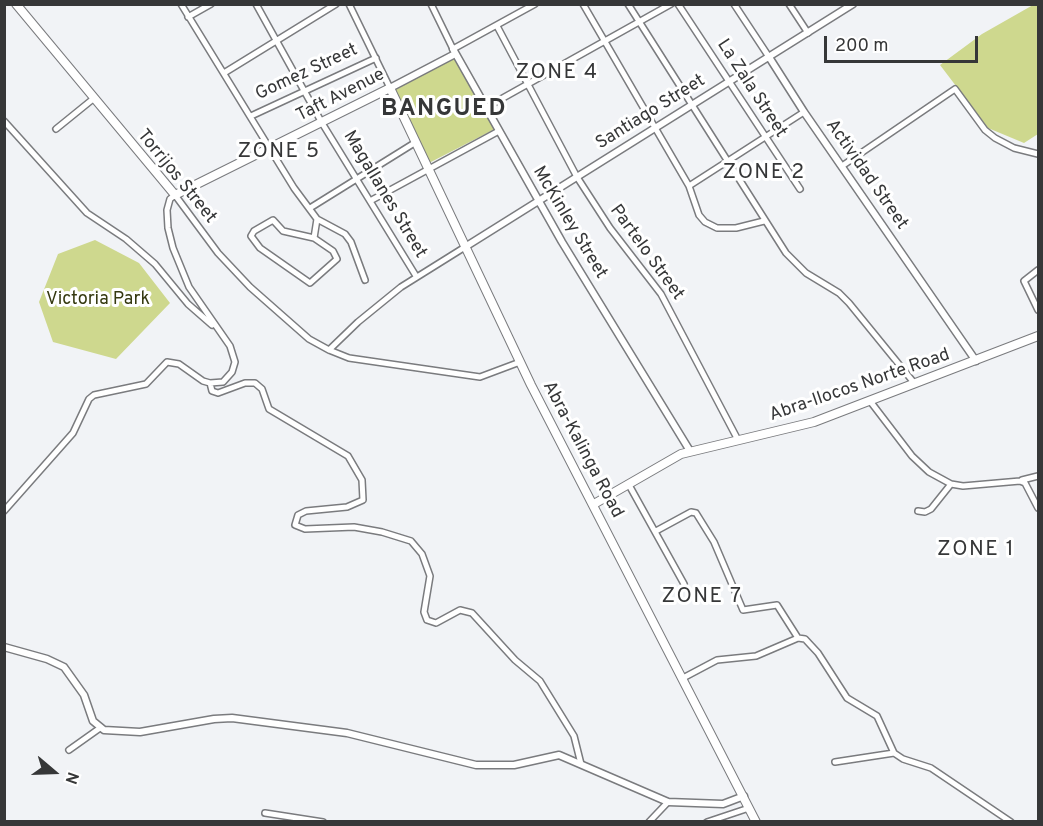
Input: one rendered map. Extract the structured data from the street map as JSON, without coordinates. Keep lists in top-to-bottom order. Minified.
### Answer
{"streets":{"main road":["Taft Avenue","Torrijos Street","Abra-Ilocos Norte Road","Abra-Kalinga Road"],"street":["Gomez Street","La Zala Street","Santiago Street","Actividad Street","Magallanes Street","McKinley Street","Partelo Street"]},"crossings":[["Gomez Street","Magallanes Street"],["La Zala Street","Santiago Street"],["Taft Avenue","Torrijos Street"],["Taft Avenue","Magallanes Street"],["Taft Avenue","McKinley Street"],["Taft Avenue","Partelo Street"],["Taft Avenue","Abra-Kalinga Road"],["Santiago Street","Actividad Street"],["Santiago Street","McKinley Street"],["Santiago Street","Partelo Street"],["Santiago Street","Abra-Kalinga Road"],["Actividad Street","Abra-Ilocos Norte Road"],["Torrijos Street","Abra-Kalinga Road"],["McKinley Street","Abra-Ilocos Norte Road"],["Partelo Street","Abra-Ilocos Norte Road"],["Abra-Ilocos Norte Road","Abra-Kalinga Road"]],"districts":["ZONE 4","BANGUED","ZONE 5","ZONE 2","ZONE 1","ZONE 7"],"parks":["Victoria Park"],"scale_bar":"200 m","north":"right"}
